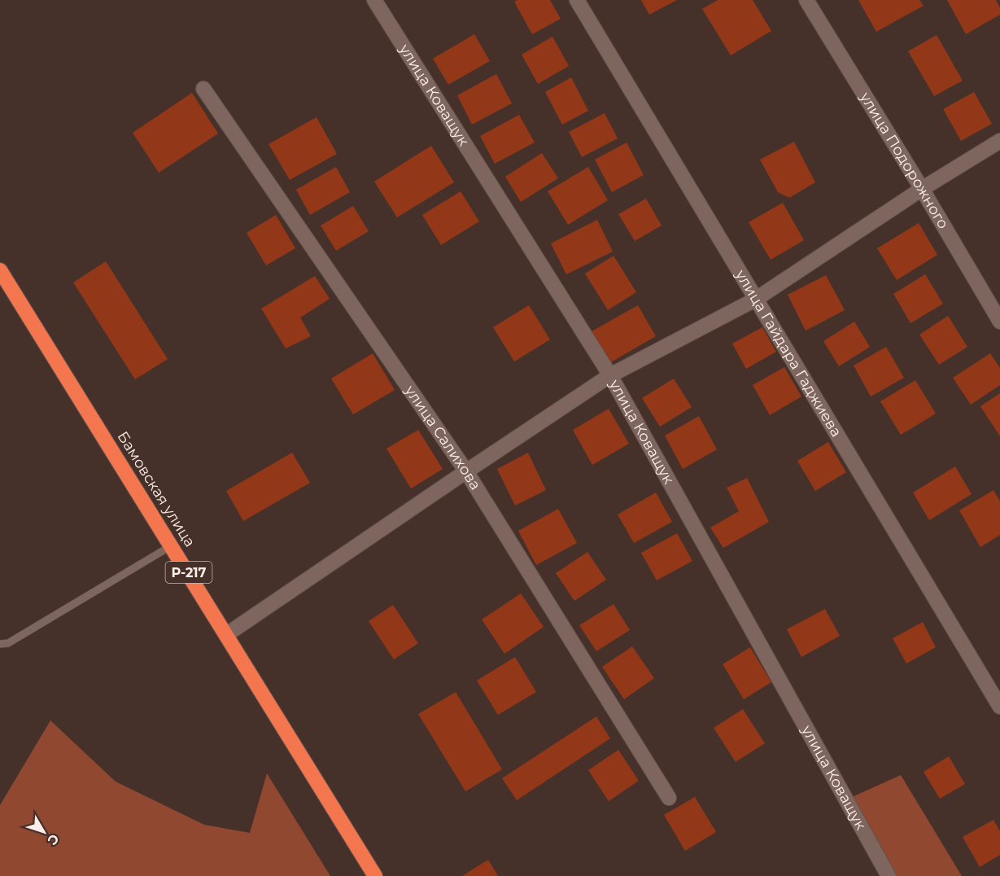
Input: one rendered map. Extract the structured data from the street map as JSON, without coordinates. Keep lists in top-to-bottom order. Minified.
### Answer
{"streets":{"highway":["Бамовская улица","Р-217"],"street":["улица Коващук","улица Подорожного","улица Гайдара Гаджиева","улица Салихова"]},"north":"bottom right"}
